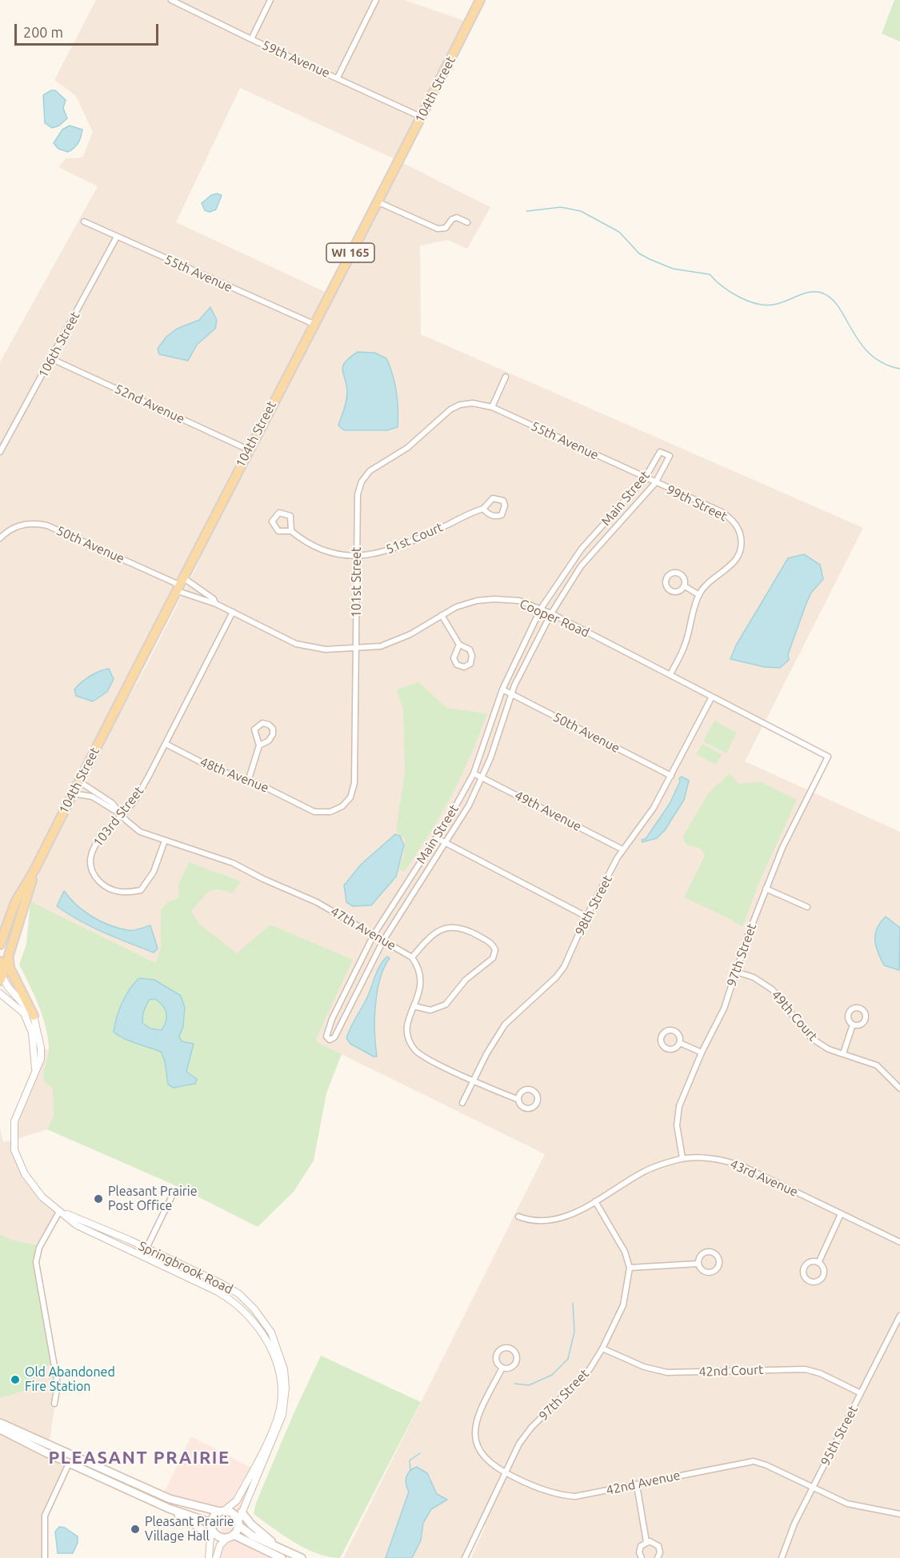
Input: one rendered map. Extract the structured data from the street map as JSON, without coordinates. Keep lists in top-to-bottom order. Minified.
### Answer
{"streets":{"main road":["104th Street","WI 165"],"street":["59th Avenue","55th Avenue","106th Street","52nd Avenue","Main Street","99th Street","51st Court","50th Avenue","101st Street","Cooper Road","48th Avenue","49th Avenue","103rd Street","98th Street","47th Avenue","97th Street","49th Court","43rd Avenue","Springbrook Road","42nd Court","95th Street","42nd Avenue"]},"crossings":[["59th Avenue","104th Street"],["104th Street","55th Avenue"],["104th Street","52nd Avenue"],["104th Street","50th Avenue"],["104th Street","Cooper Road"],["104th Street","Springbrook Road"],["55th Avenue","106th Street"],["55th Avenue","Main Street"],["55th Avenue","99th Street"],["55th Avenue","101st Street"],["106th Street","52nd Avenue"],["Main Street","99th Street"],["Main Street","50th Avenue"],["Main Street","Cooper Road"],["Main Street","49th Avenue"],["Main Street","47th Avenue"],["51st Court","101st Street"],["50th Avenue","Cooper Road"],["50th Avenue","98th Street"],["101st Street","Cooper Road"],["101st Street","48th Avenue"],["Cooper Road","103rd Street"],["Cooper Road","98th Street"],["Cooper Road","97th Street"],["48th Avenue","103rd Street"],["49th Avenue","98th Street"],["103rd Street","47th Avenue"],["97th Street","49th Court"],["97th Street","43rd Avenue"],["97th Street","42nd Court"],["97th Street","42nd Avenue"],["42nd Court","95th Street"],["95th Street","42nd Avenue"]],"districts":["PLEASANT PRAIRIE"],"places":["Pleasant Prairie Post Office","Old Abandoned Fire Station","Pleasant Prairie Village Hall"],"scale_bar":"200 m"}
